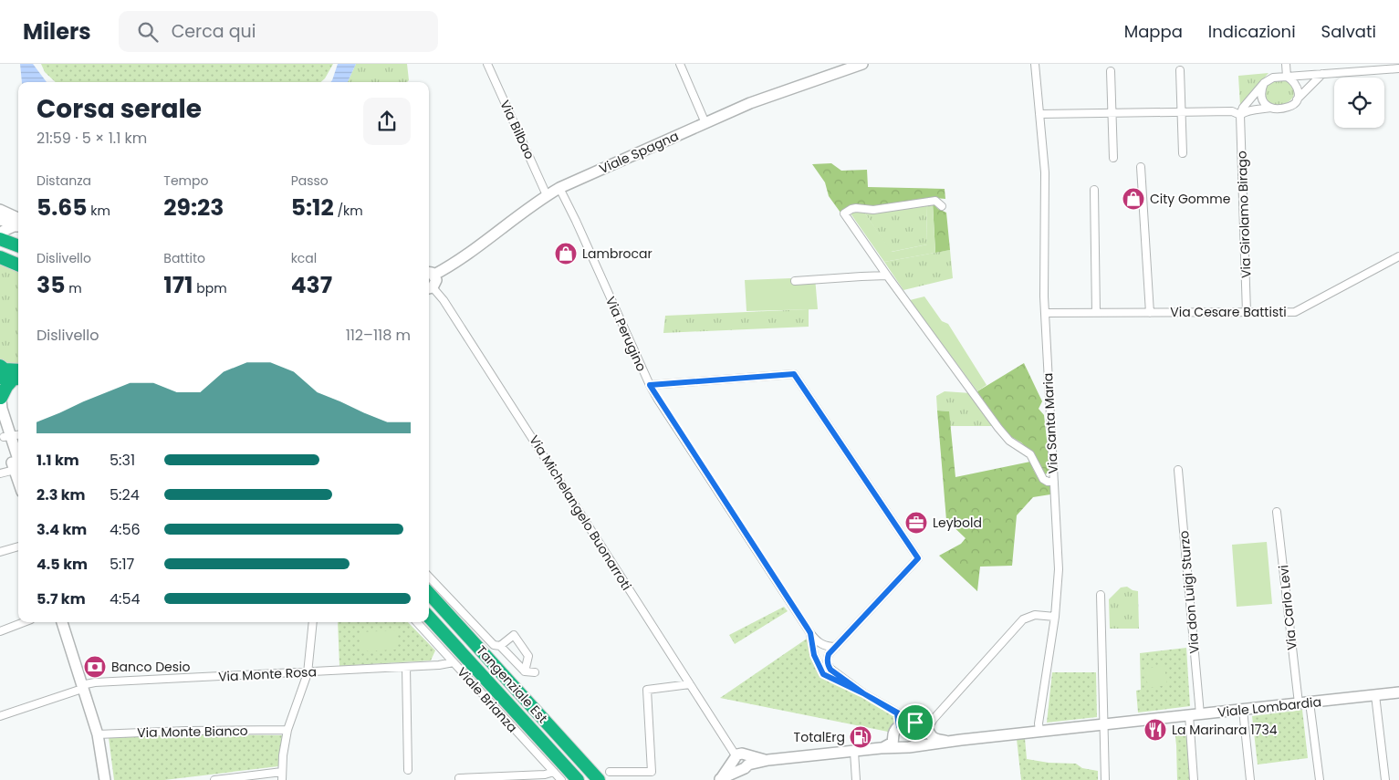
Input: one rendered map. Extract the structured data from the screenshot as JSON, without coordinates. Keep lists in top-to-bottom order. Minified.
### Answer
{"streets":{"highway":["Tangenziale Est"],"street":["Via Bilbao","Viale Spagna","Via Girolamo Birago","Via Cesare Battisti","Via Perugino","Via Santa Maria","Via Michelangelo Buonarroti","Via don Luigi Sturzo","Via Carlo Levi","Via Monte Rosa","Viale Brianza","Viale Lombardia","Via Monte Bianco"]},"crossings":[["Via Bilbao","Viale Spagna"],["Viale Spagna","Via Perugino"],["Viale Spagna","Via Michelangelo Buonarroti"],["Via Girolamo Birago","Via Cesare Battisti"],["Via Cesare Battisti","Via Santa Maria"],["Via Perugino","Viale Lombardia"],["Via Santa Maria","Viale Lombardia"],["Via Michelangelo Buonarroti","Viale Lombardia"],["Via don Luigi Sturzo","Viale Lombardia"],["Via Carlo Levi","Viale Lombardia"],["Via Monte Rosa","Viale Brianza"]],"places":{"shop":["City Gomme","Lambrocar"],"office":["Leybold"],"bank":["Banco Desio"],"restaurant":["La Marinara 1734"],"fuel station":["TotalErg"]},"page":{"header":"Milers","search":"Cerca qui","nav":["Mappa","Indicazioni","Salvati"],"heading":["Corsa serale","21:59 · 5 × 1.1 km"],"stats":[["Distanza","5.65 km"],["Tempo","29:23"],["Passo","5:12 /km"],["Dislivello","35 m"],["Battito","171 bpm"],["kcal","437"]],"chart":["Dislivello","112–118 m"],"list":[{"name":"1.1 km","note":"5:31"},{"name":"2.3 km","note":"5:24"},{"name":"3.4 km","note":"4:56"},{"name":"4.5 km","note":"5:17"},{"name":"5.7 km","note":"4:54"}]}}
